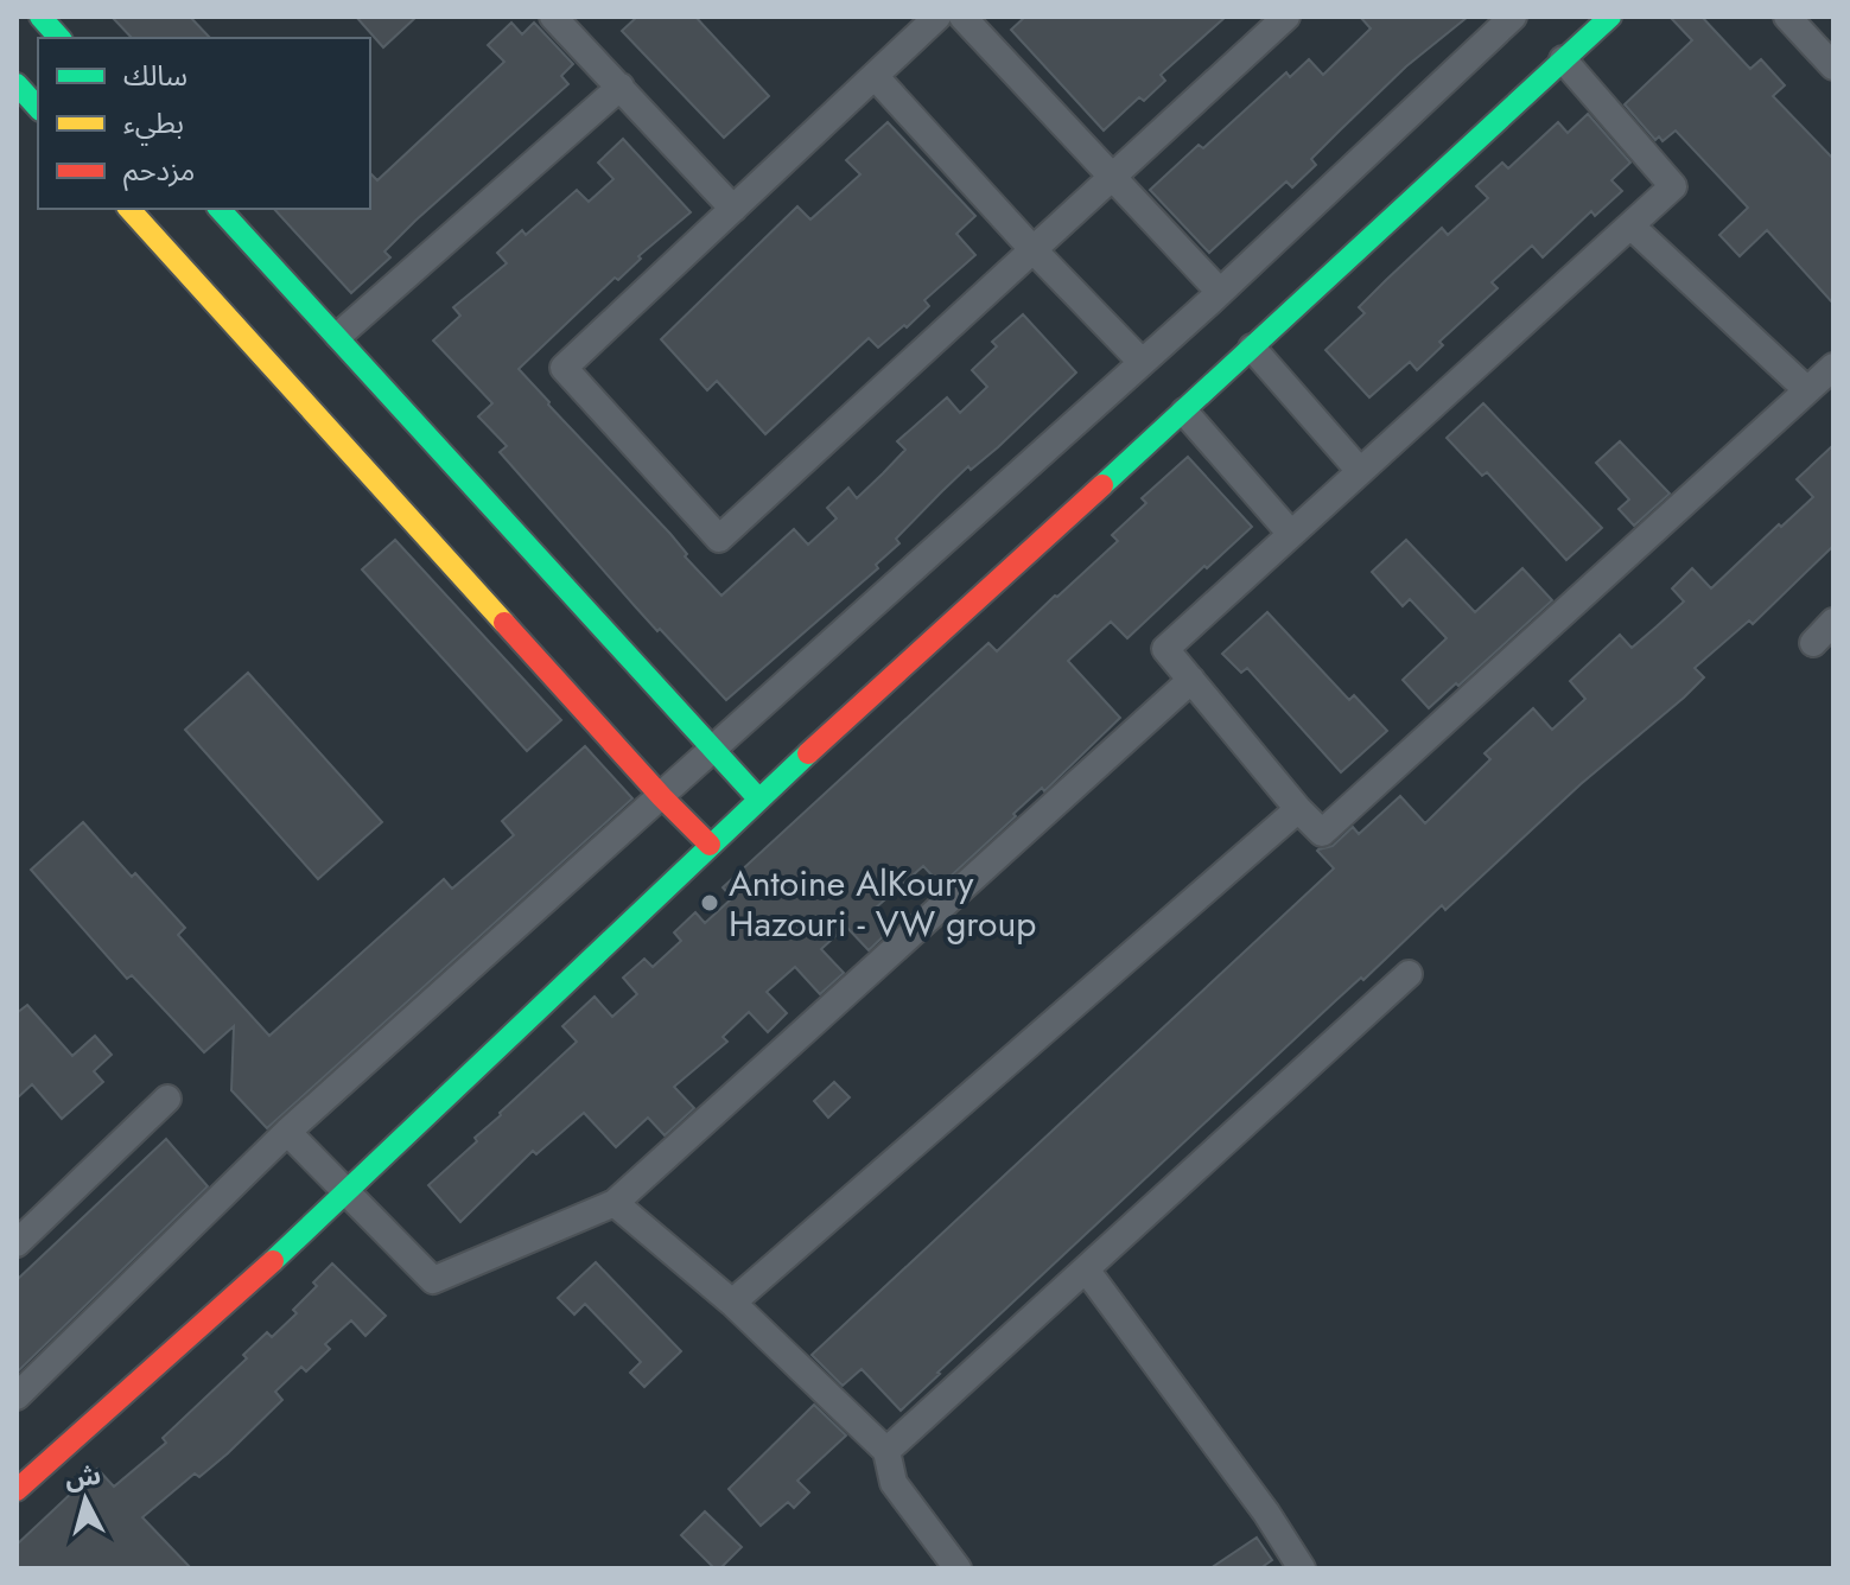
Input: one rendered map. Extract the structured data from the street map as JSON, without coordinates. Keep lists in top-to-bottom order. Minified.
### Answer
{"places":["Antoine AlKoury Hazouri - VW group"],"legend":["سالك","بطيء","مزدحم"],"north":"top"}
